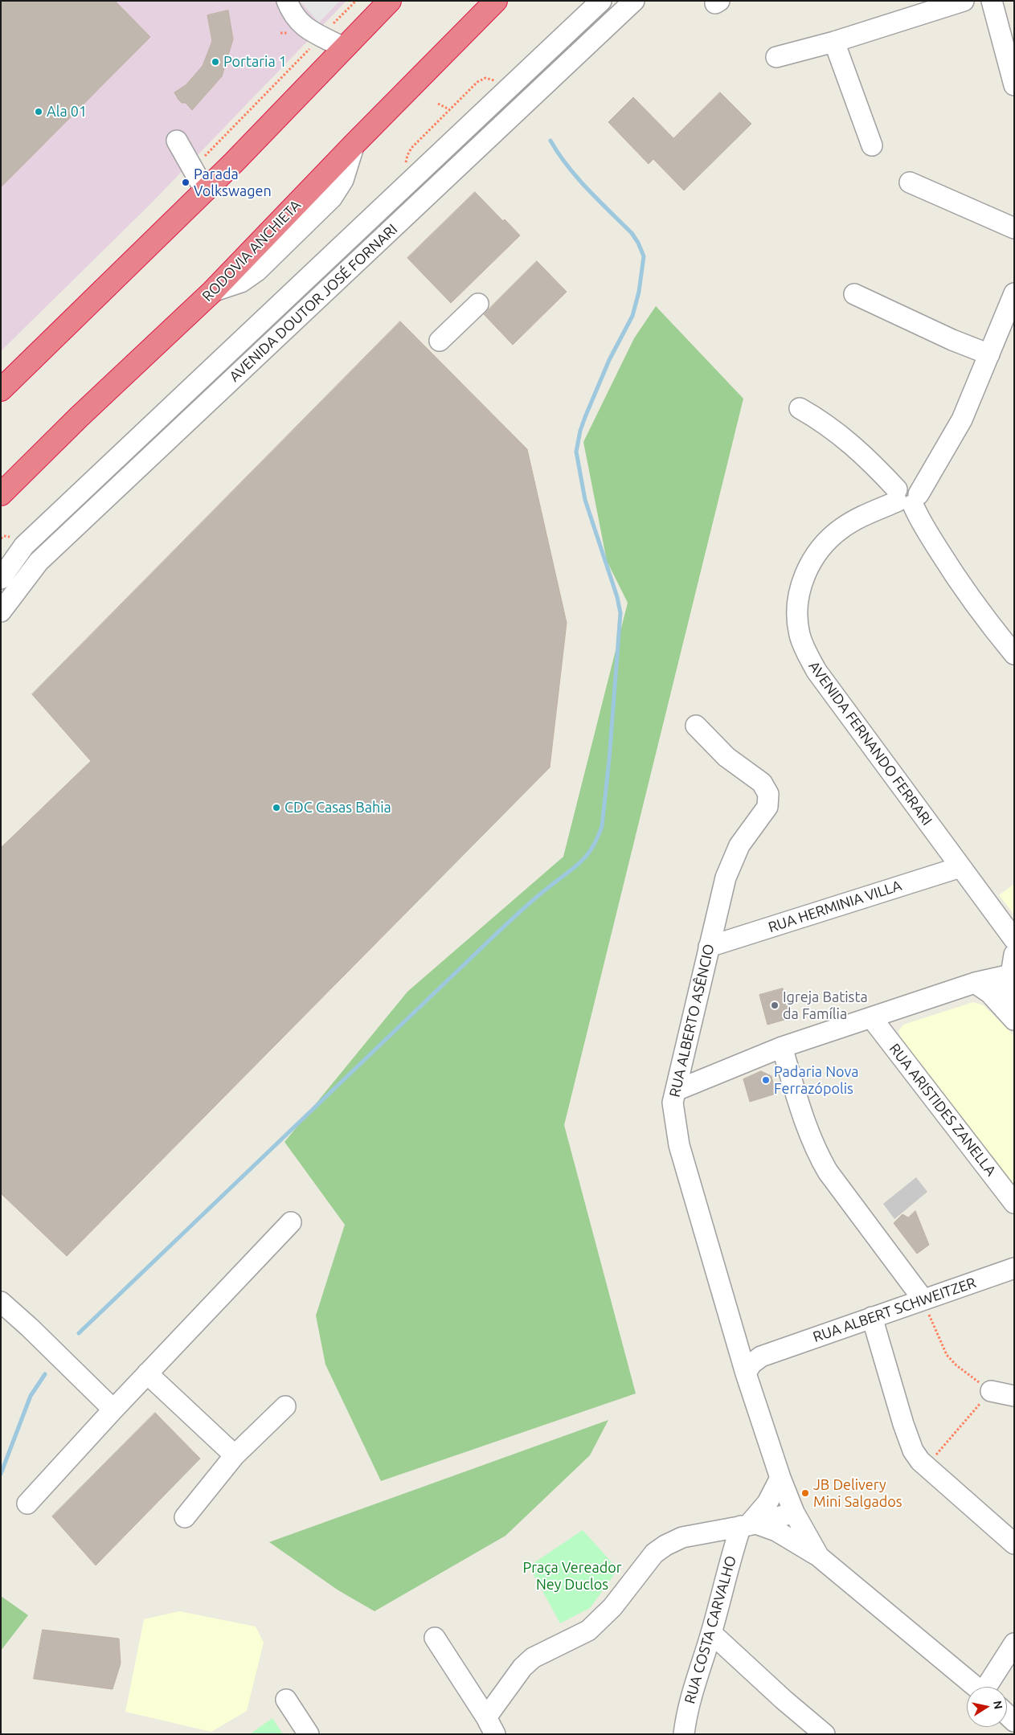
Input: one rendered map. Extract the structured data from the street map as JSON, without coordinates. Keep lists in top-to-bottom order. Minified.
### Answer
{"streets":{"highway":["RODOVIA ANCHIETA"],"street":["AVENIDA DOUTOR JOSÉ FORNARI","AVENIDA FERNANDO FERRARI","RUA HERMINIA VILLA","RUA ALBERTO ASÊNCIO","RUA ARISTIDES ZANELLA","RUA ALBERT SCHWEITZER","RUA COSTA CARVALHO"]},"crossings":[["AVENIDA FERNANDO FERRARI","RUA HERMINIA VILLA"],["RUA HERMINIA VILLA","RUA ALBERTO ASÊNCIO"],["RUA ALBERTO ASÊNCIO","RUA ALBERT SCHWEITZER"]],"parks":["Praça Vereador Ney Duclos"],"places":["Portaria 1","Ala 01","Parada Volkswagen","CDC Casas Bahia","Igreja Batista da Família","Padaria Nova Ferrazópolis","JB Delivery Mini Salgados"],"north":"right"}
